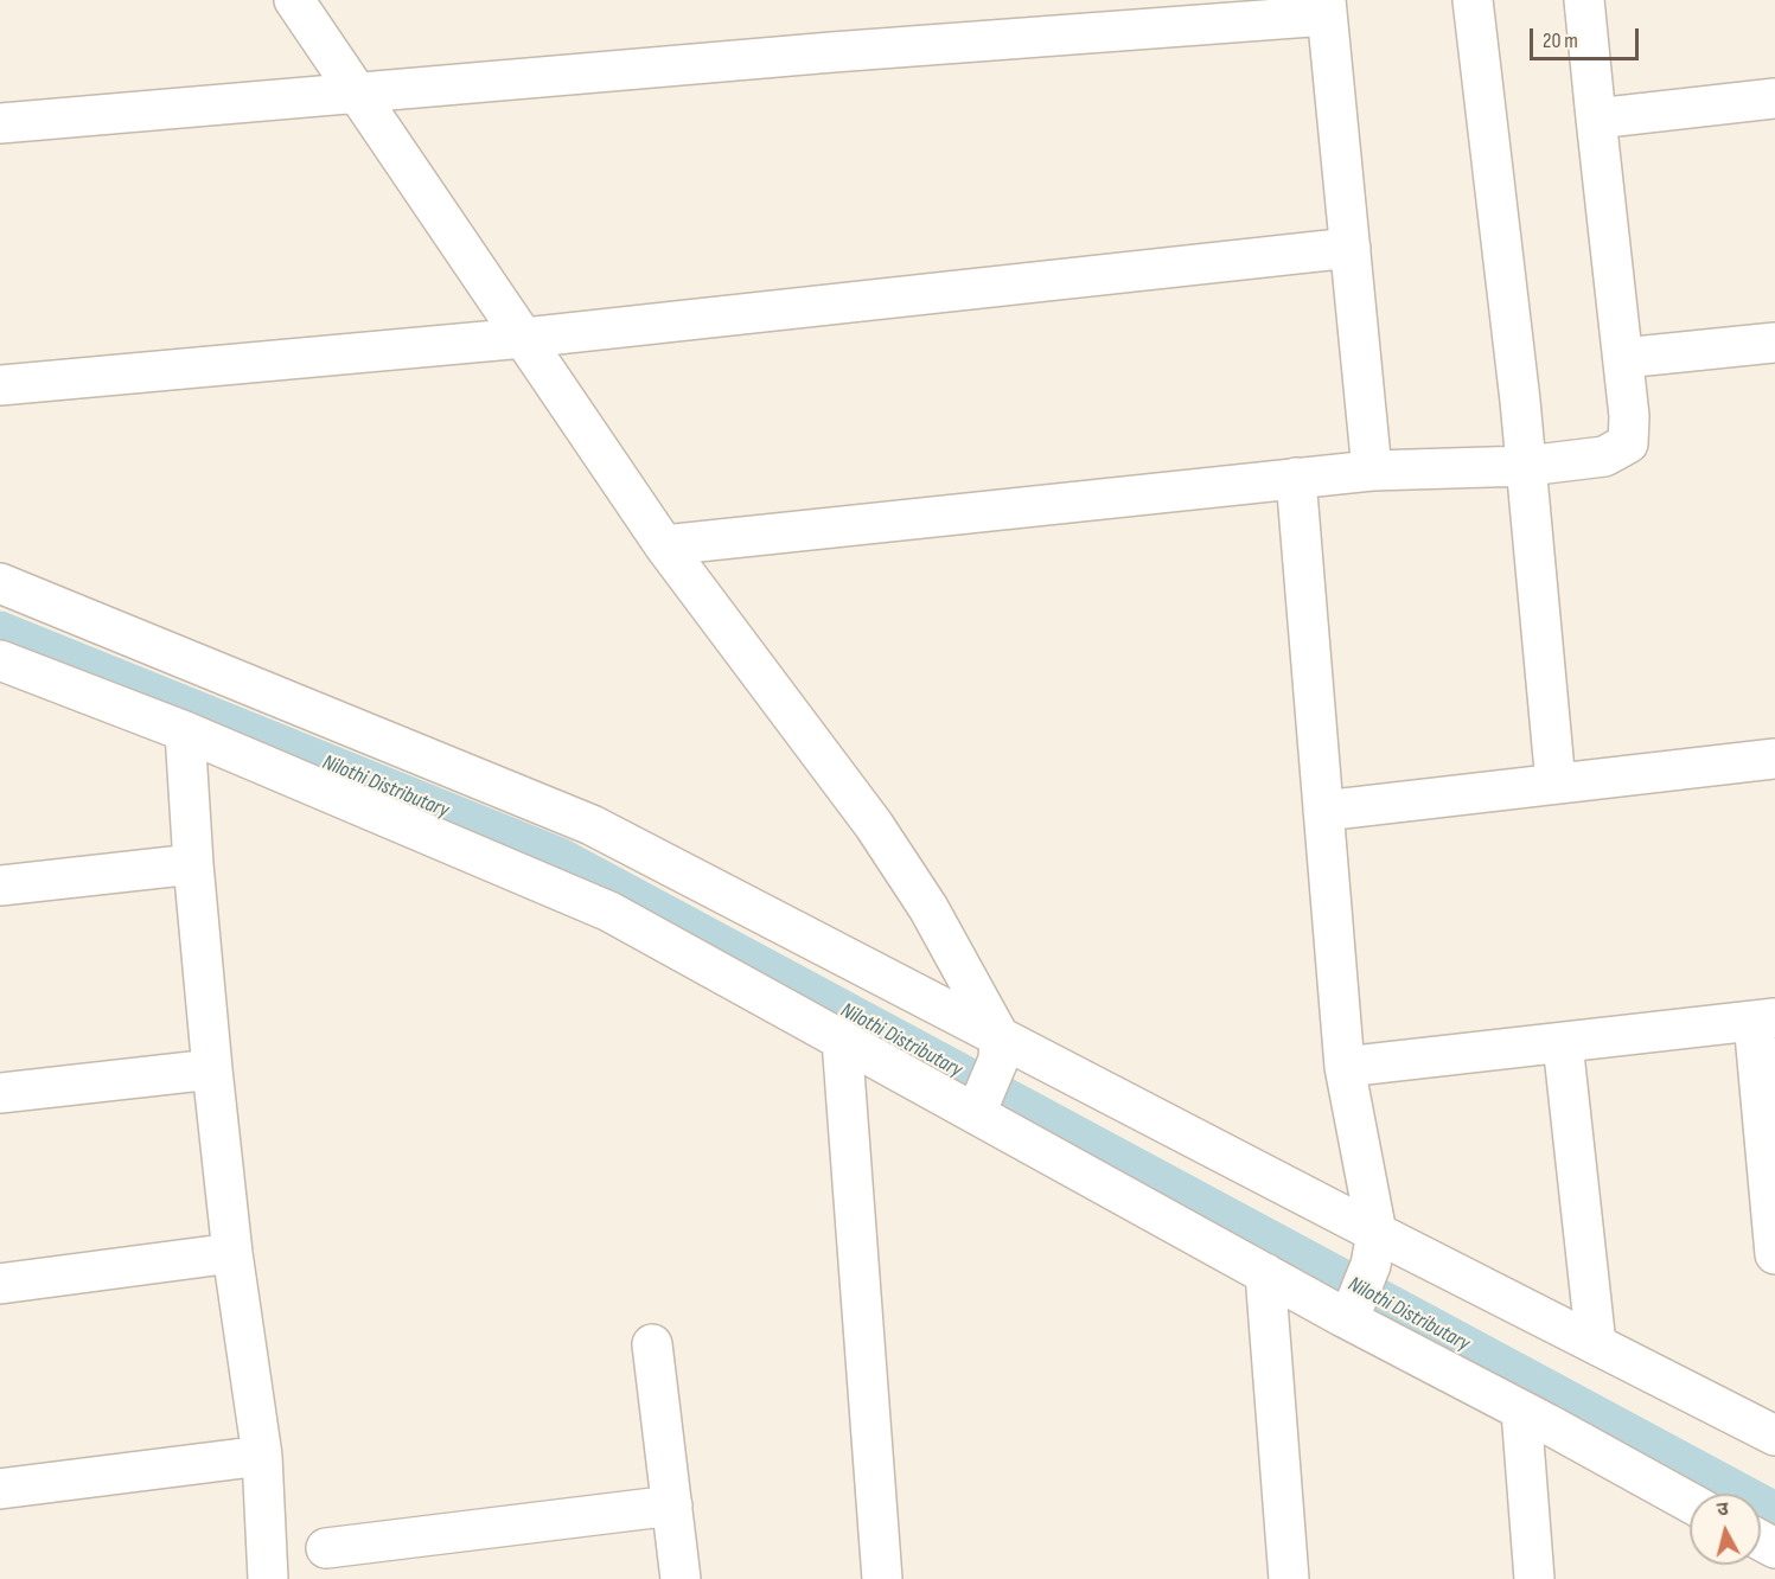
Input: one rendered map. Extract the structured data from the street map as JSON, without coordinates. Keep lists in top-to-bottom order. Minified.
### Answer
{"water":["Nilothi Distributary"],"scale_bar":"20 m","north":"top"}
